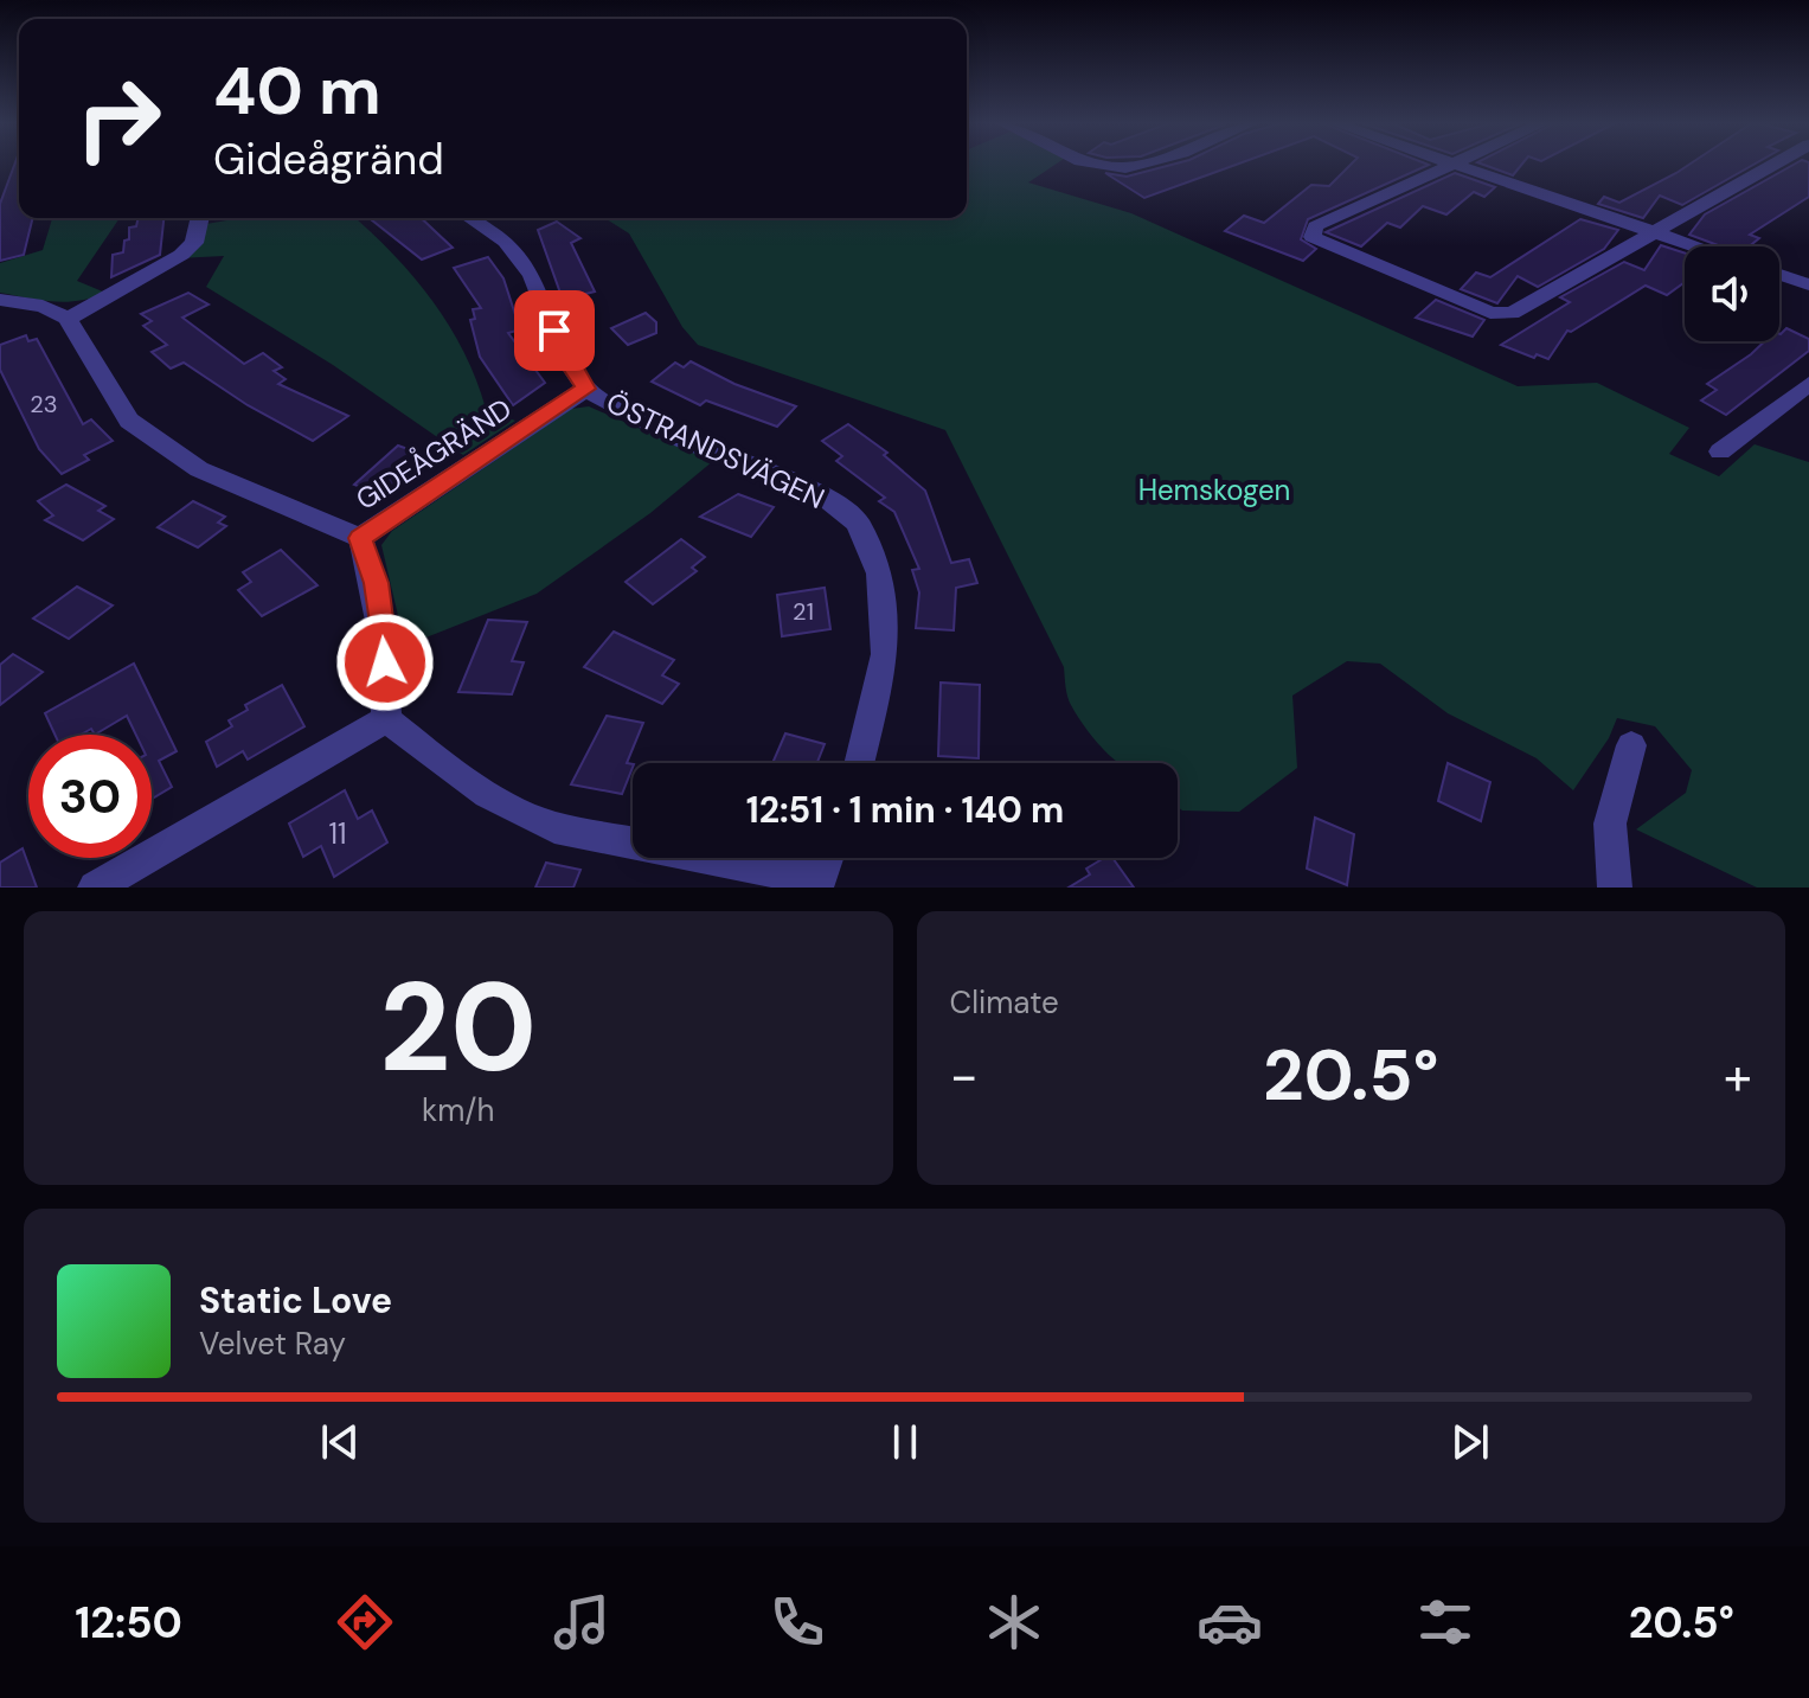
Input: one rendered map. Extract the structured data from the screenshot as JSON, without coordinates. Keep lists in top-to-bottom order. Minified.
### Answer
{"streets":{"street":["ÖSTRANDSVÄGEN","GIDEÅGRÄND"]},"crossings":[["ÖSTRANDSVÄGEN","GIDEÅGRÄND"]],"parks":["Hemskogen"],"house_numbers":["23","21","11"],"page":{"turn":["40 m","Gideågränd"],"limit":"30","trip":"12:51 · 1 min · 140 m","tile":[["20","km/h"],"Climate"],"heat":["−","20.5°","+"],"song":["Static Love","Velvet Ray"],"tabs":["12:50","20.5°"]}}
